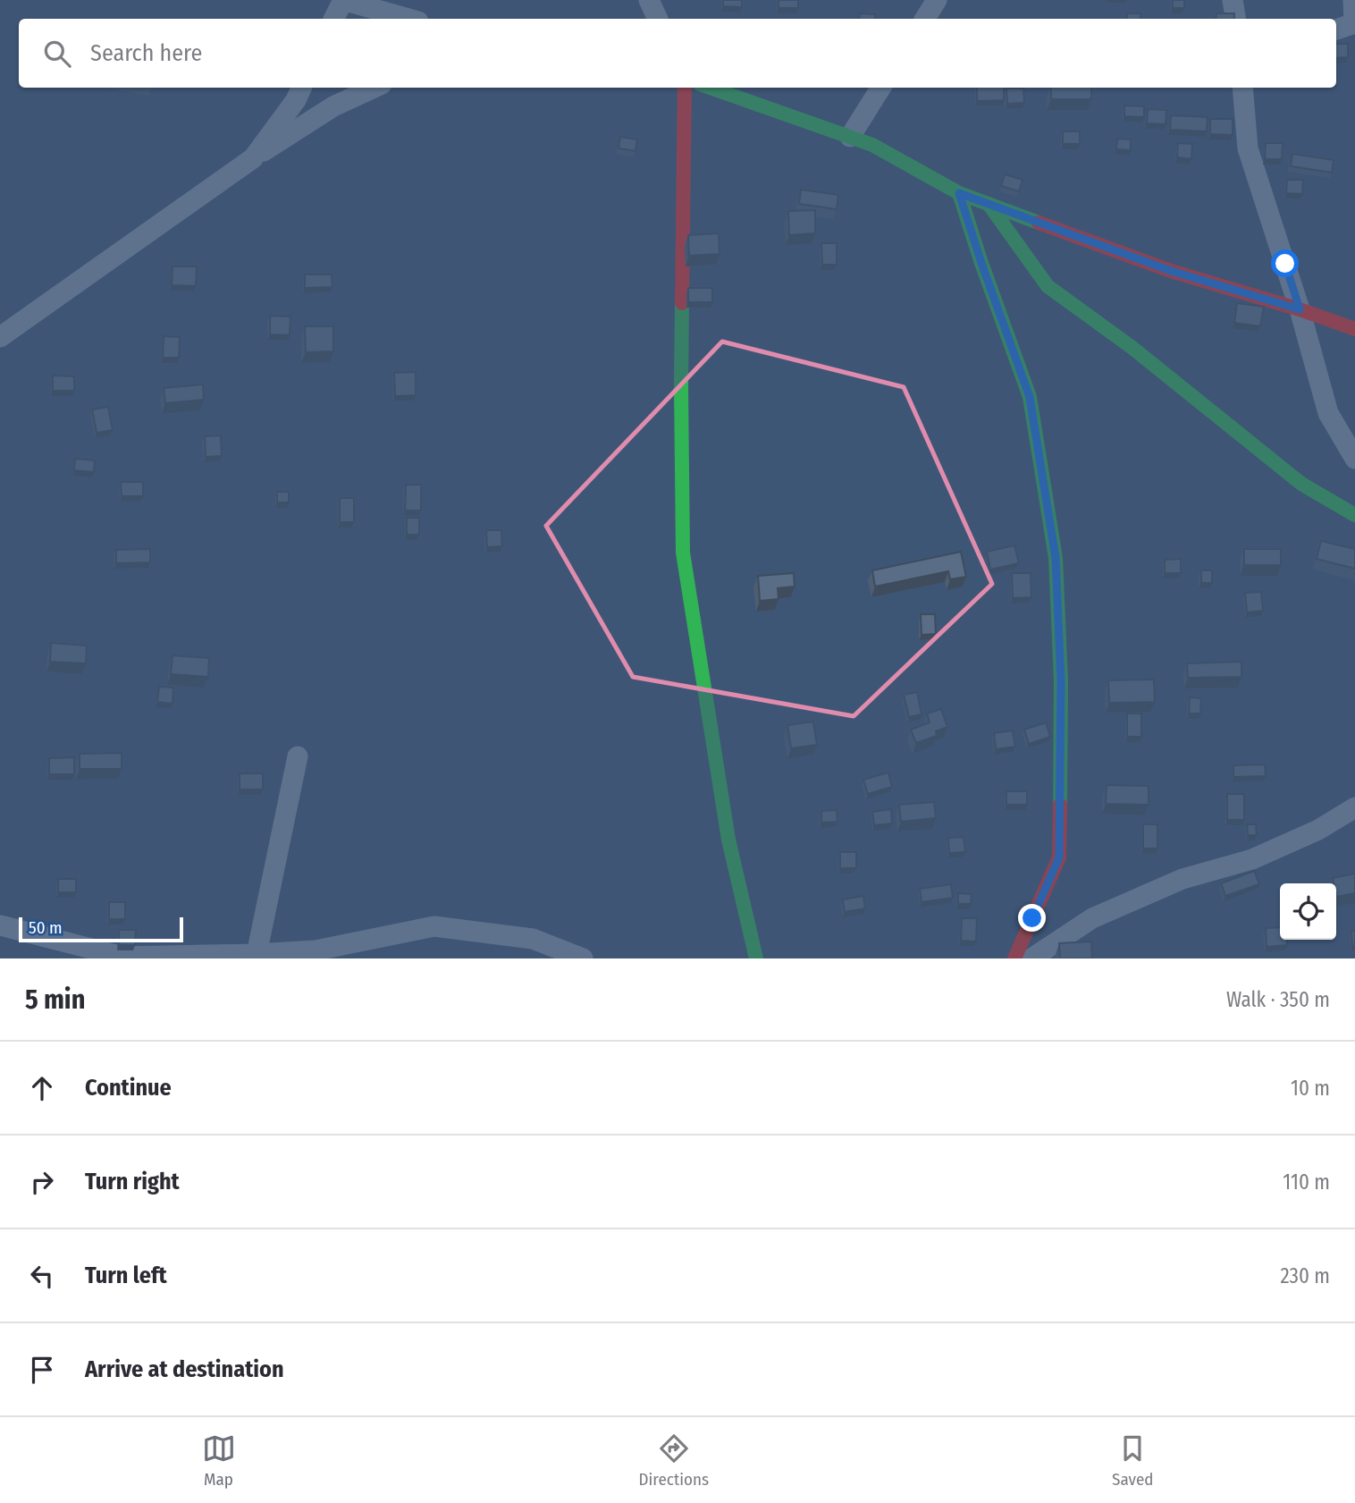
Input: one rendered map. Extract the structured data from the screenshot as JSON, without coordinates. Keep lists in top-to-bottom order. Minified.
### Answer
{"scale_bar":"50 m","page":{"search":"Search here","scale":"50 m","heading":["5 min","Walk · 350 m"],"list":[["Continue","10 m"],["Turn right","110 m"],["Turn left","230 m"],"Arrive at destination"],"nav":["Map","Directions","Saved"]}}
